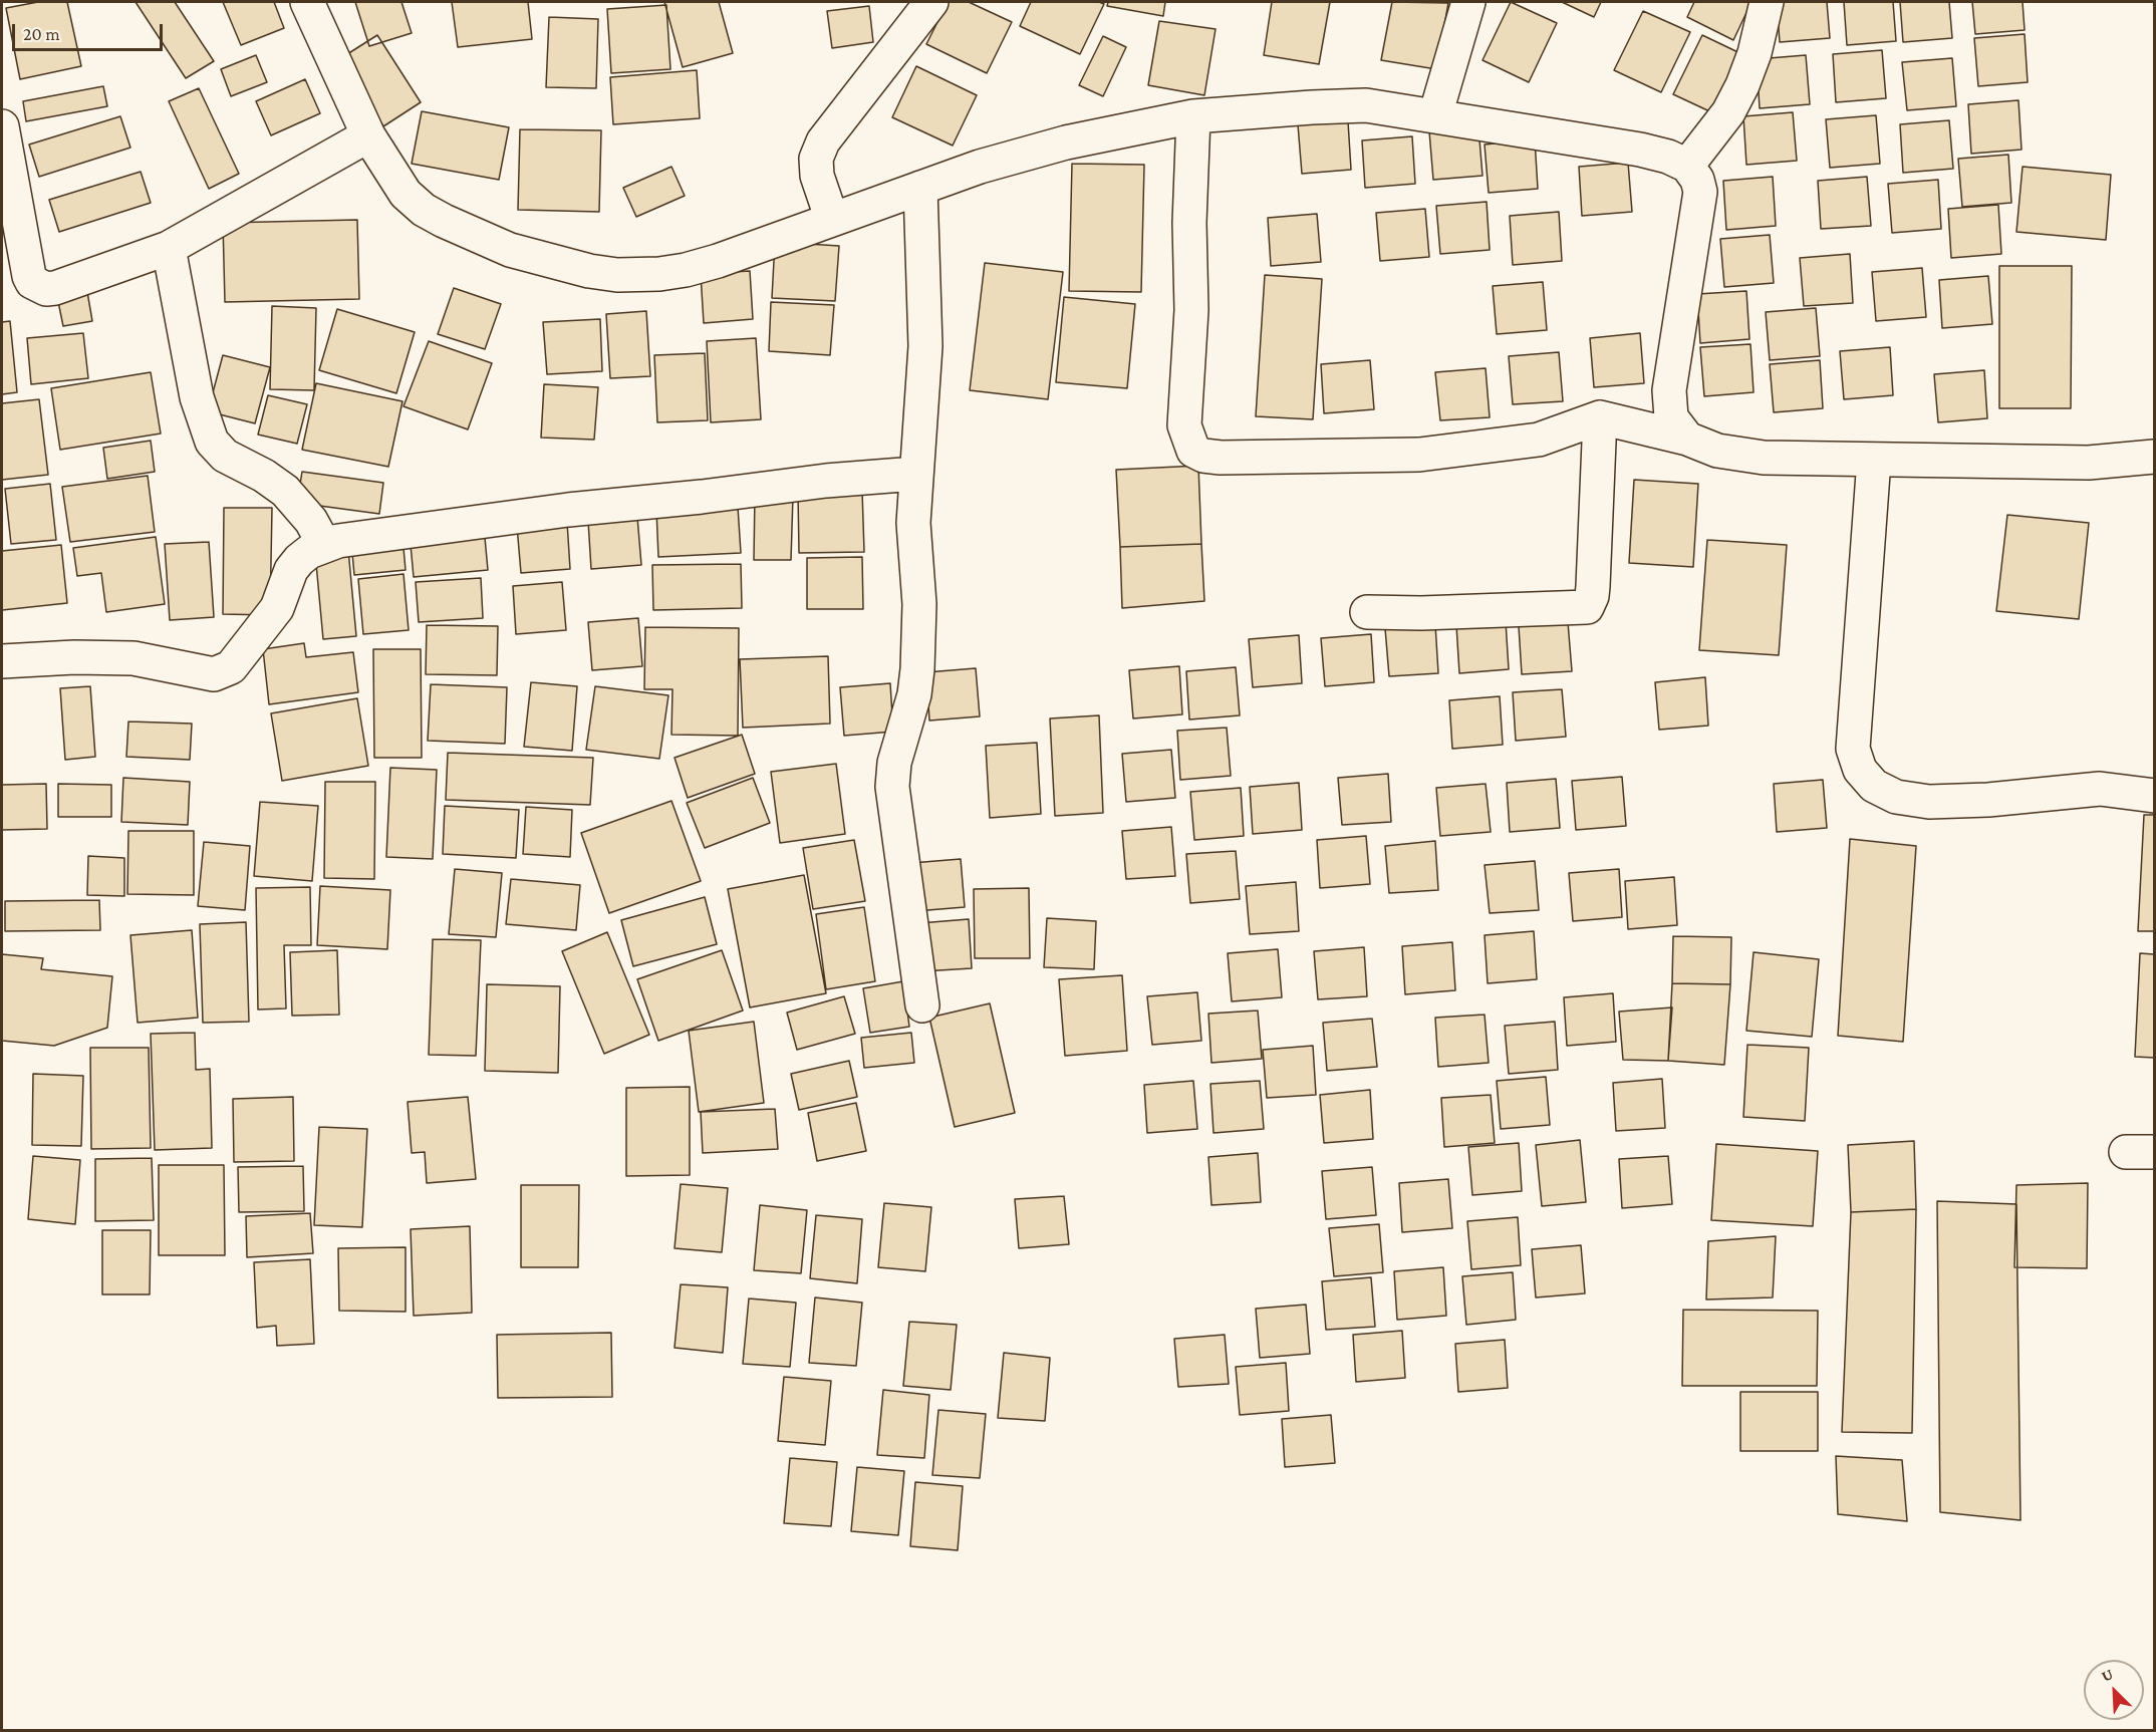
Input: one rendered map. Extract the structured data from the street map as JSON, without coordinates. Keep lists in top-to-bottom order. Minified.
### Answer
{"scale_bar":"20 m","north":"top left"}
